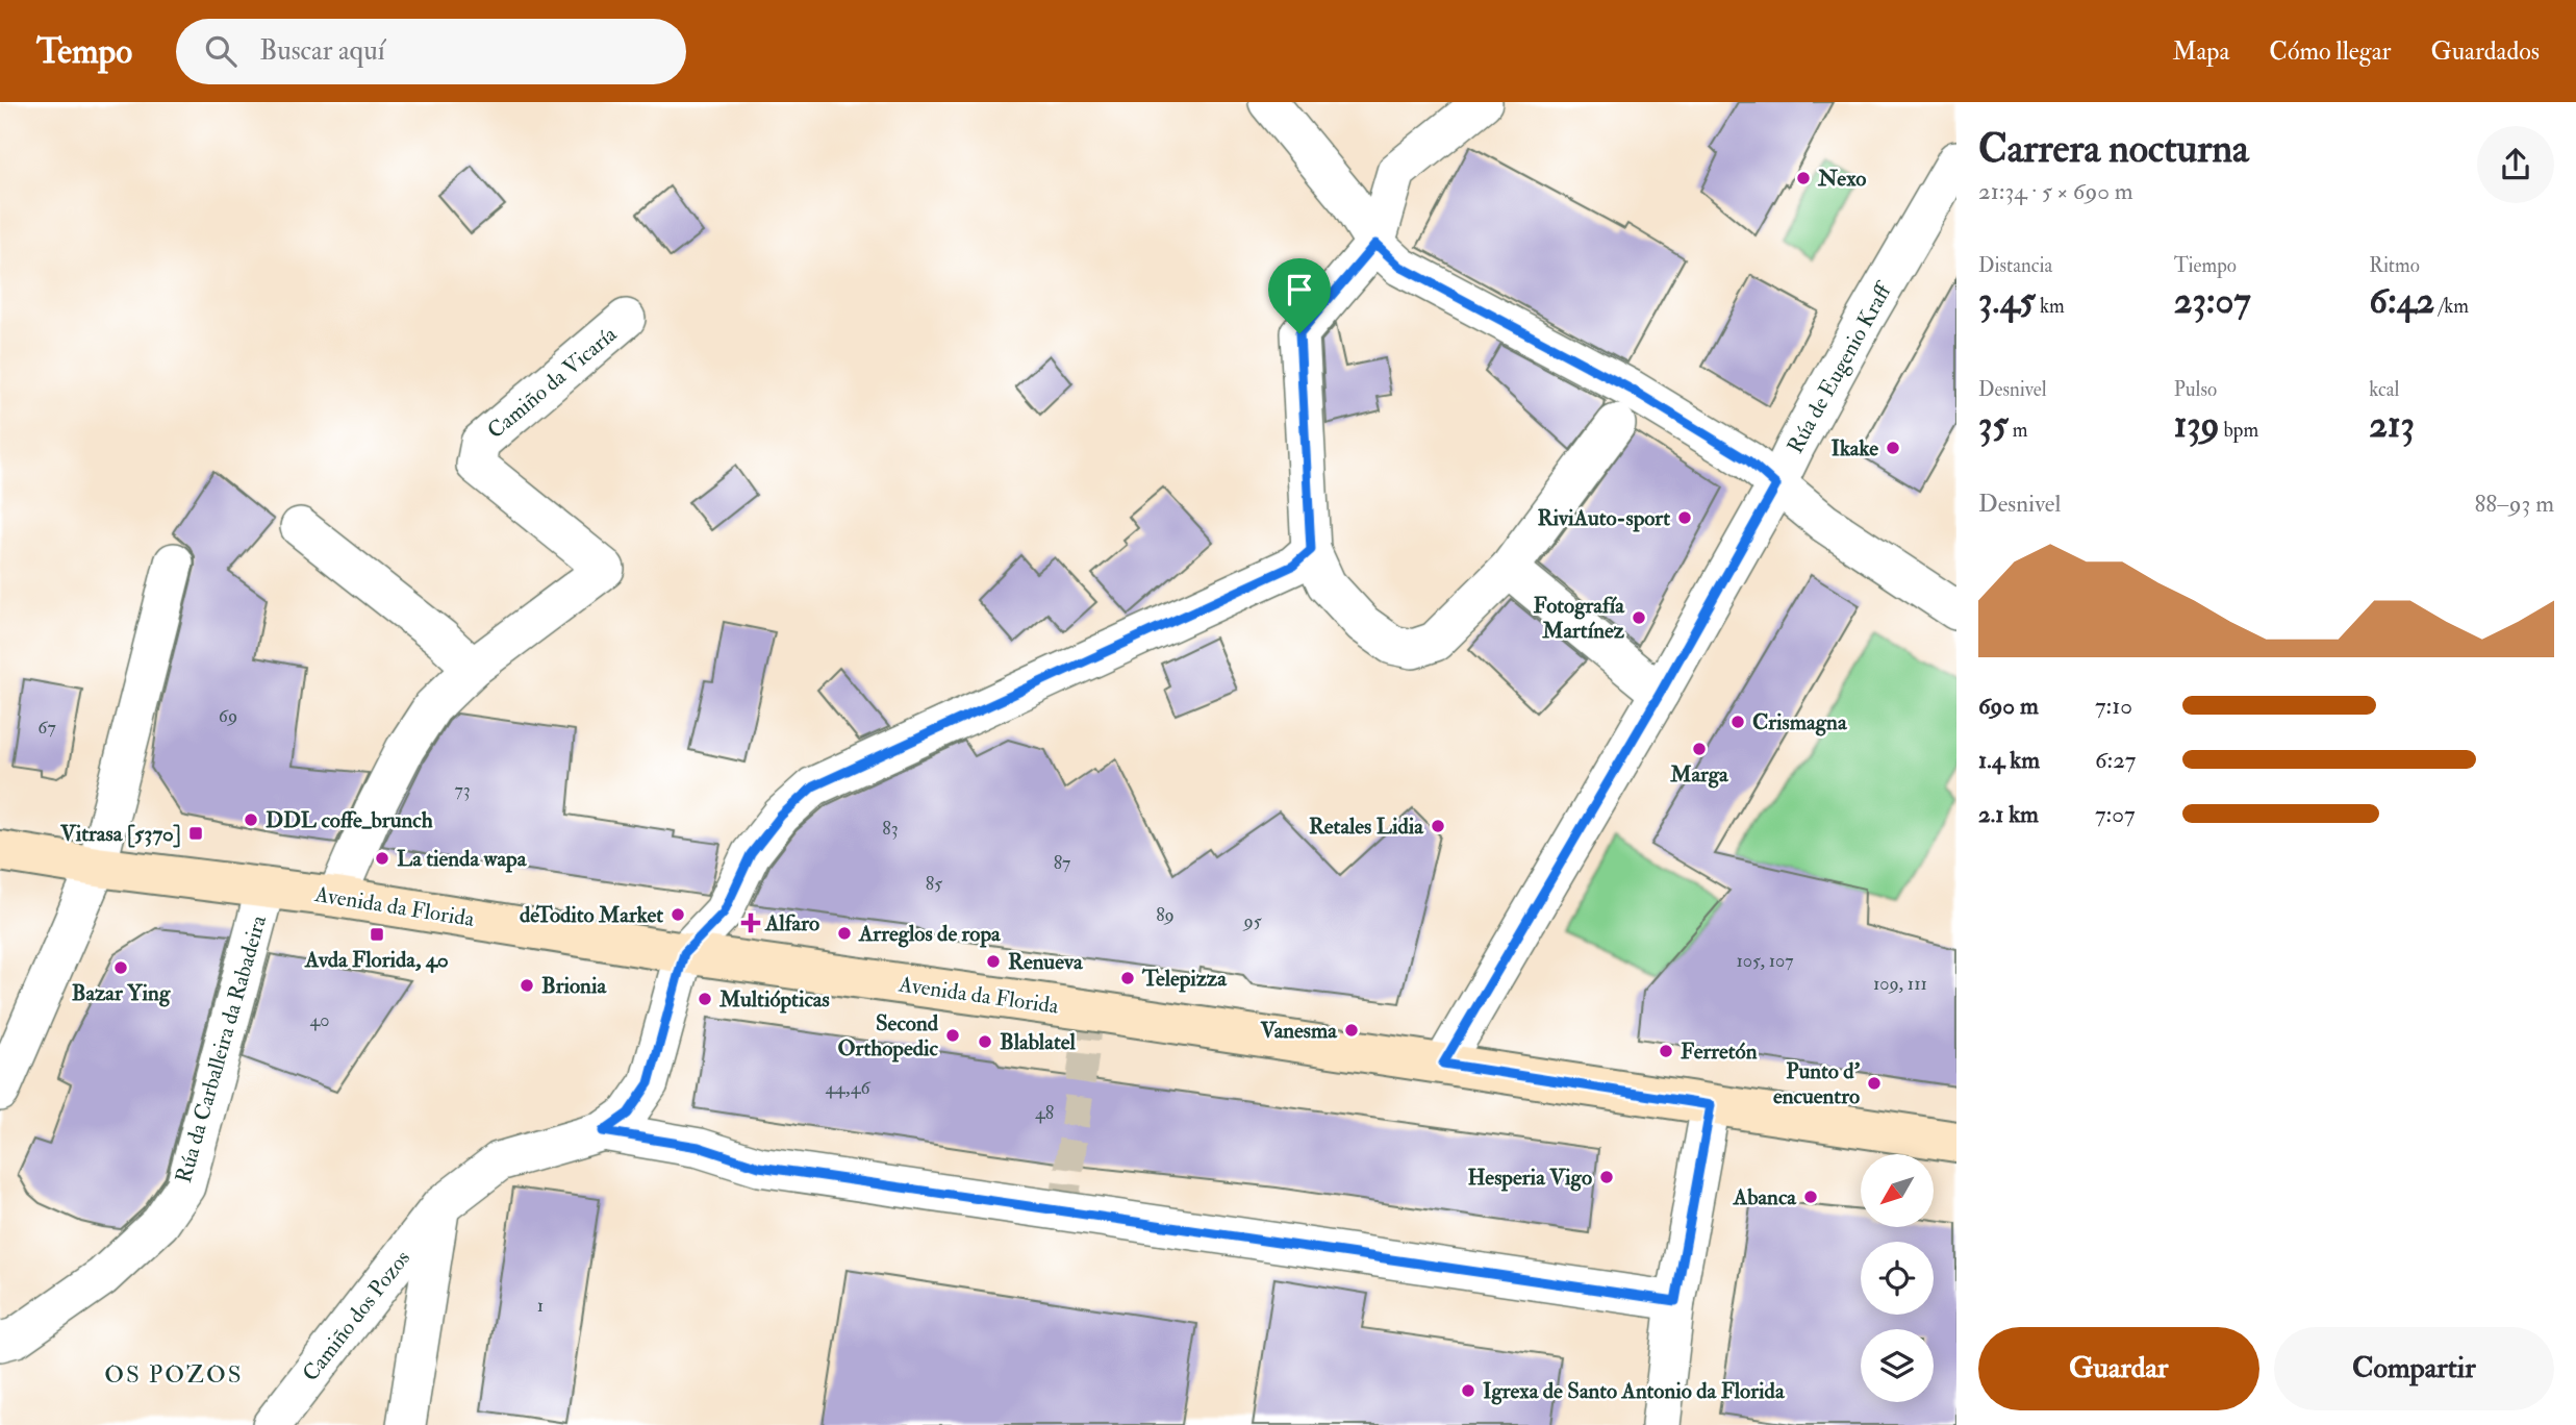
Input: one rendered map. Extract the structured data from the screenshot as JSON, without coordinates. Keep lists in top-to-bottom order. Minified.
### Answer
{"streets":{"main road":["Avenida da Florida"],"street":["Rúa de Eugenio Kraff","Camiño da Vicaría","Rúa da Carballeira da Rabadeira","Camiño dos Pozos"]},"crossings":[["Rúa de Eugenio Kraff","Avenida da Florida"],["Camiño da Vicaría","Avenida da Florida"],["Avenida da Florida","Rúa da Carballeira da Rabadeira"]],"districts":["OS POZOS"],"places":{"other":["Nexo","Ikake","RiviAuto-sport","Fotografía Martínez","Crismagna","Marga","DDL coffe_brunch","Retales Lidia","La tienda wapa","deTodito Market","Arreglos de ropa","Renueva","Bazar Ying","Telepizza","Brionia","Multiópticas","Vanesma","Second Orthopedic","Blablatel","Ferretón","Punto d' encuentro","Hesperia Vigo","Abanca","Igrexa de Santo Antonio da Florida"],"transit":["Vitrasa [5370]","Avda Florida, 40"],"health":["Alfaro"]},"house_numbers":["69","67","73","83","87","85","89","95","105, 107","109, 111","40","44,46","48","1"],"north":"bottom left","page":{"header":"Tempo","search":"Buscar aquí","nav":["Mapa","Cómo llegar","Guardados"],"heading":["Carrera nocturna","21:34 · 5 × 690 m"],"stats":[["Distancia","3.45 km"],["Tiempo","23:07"],["Ritmo","6:42 /km"],["Desnivel","35 m"],["Pulso","139 bpm"],["kcal","213"]],"chart":["Desnivel","88–93 m"],"list":[{"name":"690 m","note":"7:10"},{"name":"1.4 km","note":"6:27"},{"name":"2.1 km","note":"7:07"}],"buttons":["Guardar","Compartir"]}}
